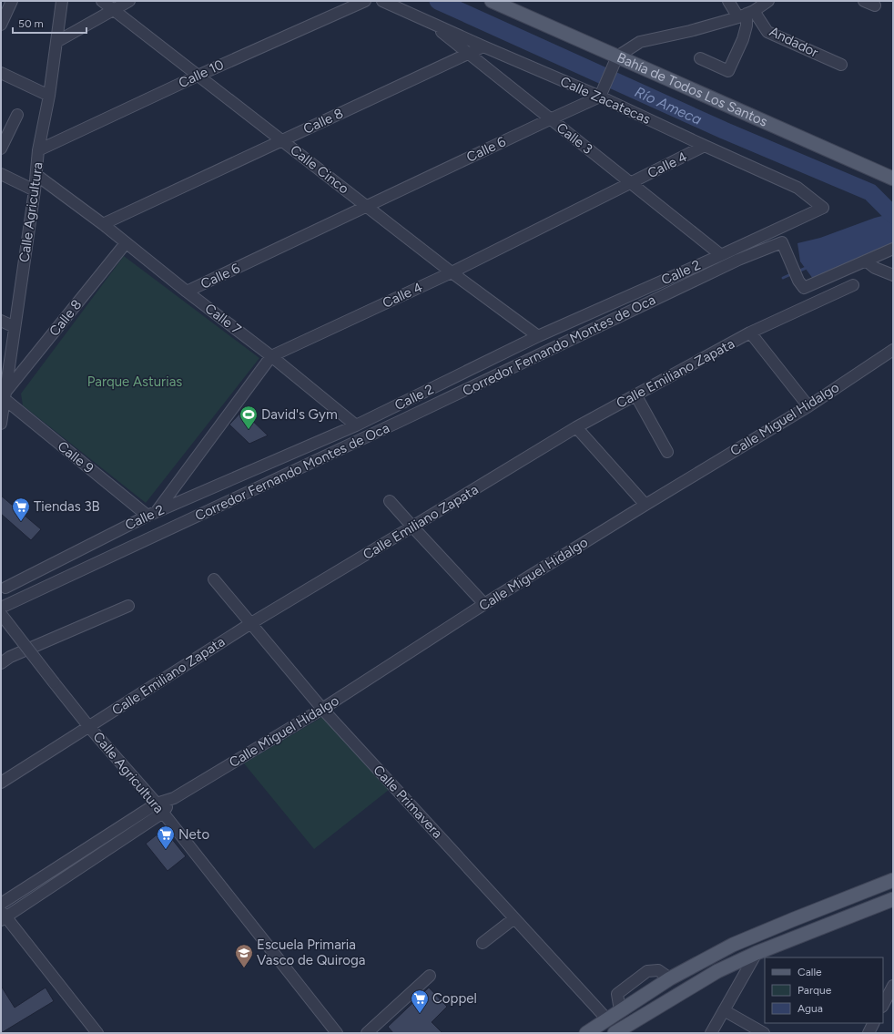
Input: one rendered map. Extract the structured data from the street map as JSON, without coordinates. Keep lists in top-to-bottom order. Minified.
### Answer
{"streets":{"main road":["Bahía de Todos Los Santos"],"street":["Andador","Calle 10","Calle Zacatecas","Calle 8","Calle 3","Calle 6","Calle 4","Calle Cinco","Calle Agricultura","Calle 2","Calle 7","Corredor Fernando Montes de Oca","Calle Emiliano Zapata","Calle Miguel Hidalgo","Calle 9","Calle Primavera"]},"crossings":[["Calle 10","Calle Cinco"],["Calle 10","Calle Agricultura"],["Calle Zacatecas","Calle 8"],["Calle Zacatecas","Calle 3"],["Calle Zacatecas","Calle 6"],["Calle Zacatecas","Calle 4"],["Calle Zacatecas","Calle 2"],["Calle 8","Calle 3"],["Calle 8","Calle Cinco"],["Calle 8","Calle Agricultura"],["Calle 8","Calle 7"],["Calle 8","Calle 9"],["Calle 3","Calle 6"],["Calle 3","Calle 4"],["Calle 3","Calle 2"],["Calle 6","Calle Cinco"],["Calle 6","Calle 7"],["Calle 4","Calle Cinco"],["Calle 4","Calle 2"],["Calle 4","Calle 7"],["Calle 4","Calle 9"],["Calle Cinco","Calle 2"],["Calle Agricultura","Calle 7"],["Calle Agricultura","Calle Emiliano Zapata"],["Calle Agricultura","Calle Miguel Hidalgo"],["Calle Agricultura","Calle 9"],["Calle 2","Calle 7"],["Calle 2","Calle 9"],["Calle Emiliano Zapata","Calle Primavera"],["Calle Miguel Hidalgo","Calle Primavera"]],"water":["Río Ameca"],"parks":["Parque Asturias"],"places":{"sports":["David's Gym"],"supermarket":["Tiendas 3B","Neto","Coppel"],"school or university":["Escuela Primaria Vasco de Quiroga"]},"legend":["Calle","Parque","Agua"],"scale_bar":"50 m"}
